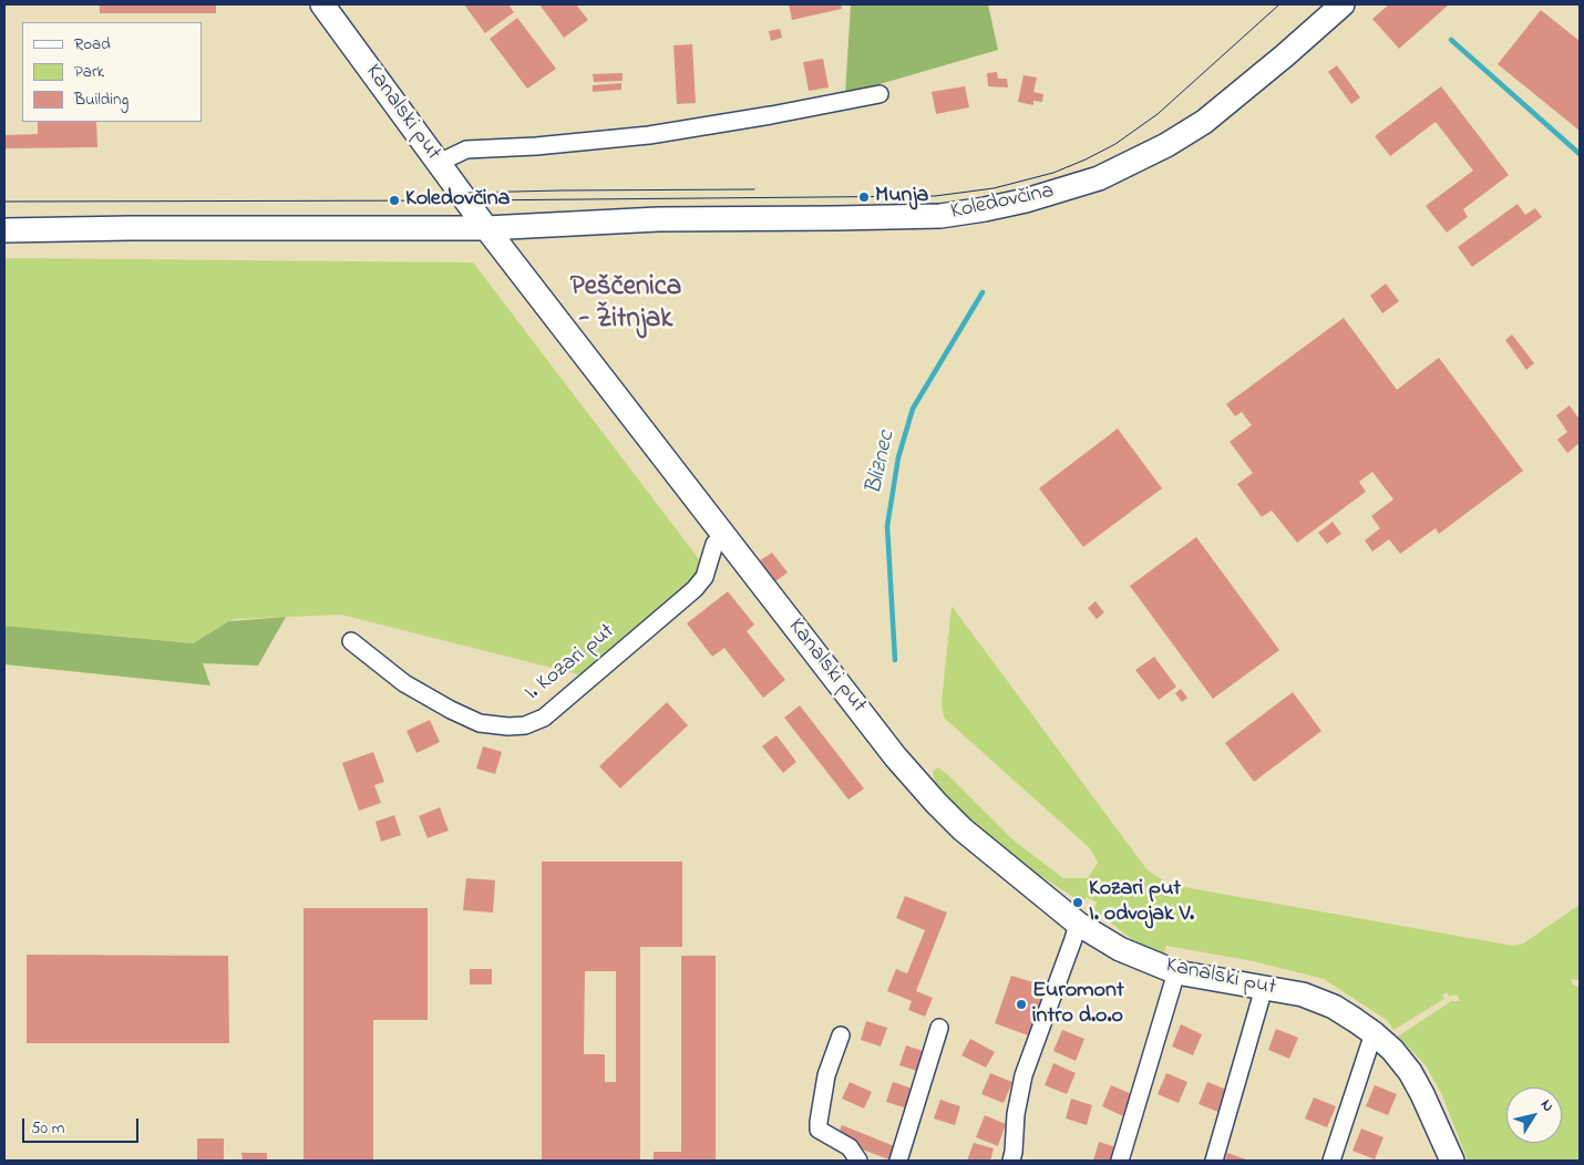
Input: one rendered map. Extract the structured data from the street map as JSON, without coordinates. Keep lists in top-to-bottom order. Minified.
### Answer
{"streets":{"street":["Kanalski put","Koledovčina","I. Kozari put"]},"crossings":[["Kanalski put","Koledovčina"],["Kanalski put","I. Kozari put"]],"districts":["Peščenica - Žitnjak"],"water":["Bliznec"],"places":["Munja","Koledovčina","Kozari put I. odvojak V.","Euromont intro d.o.o"],"legend":["Road","Park","Building"],"scale_bar":"50 m","north":"top right"}
